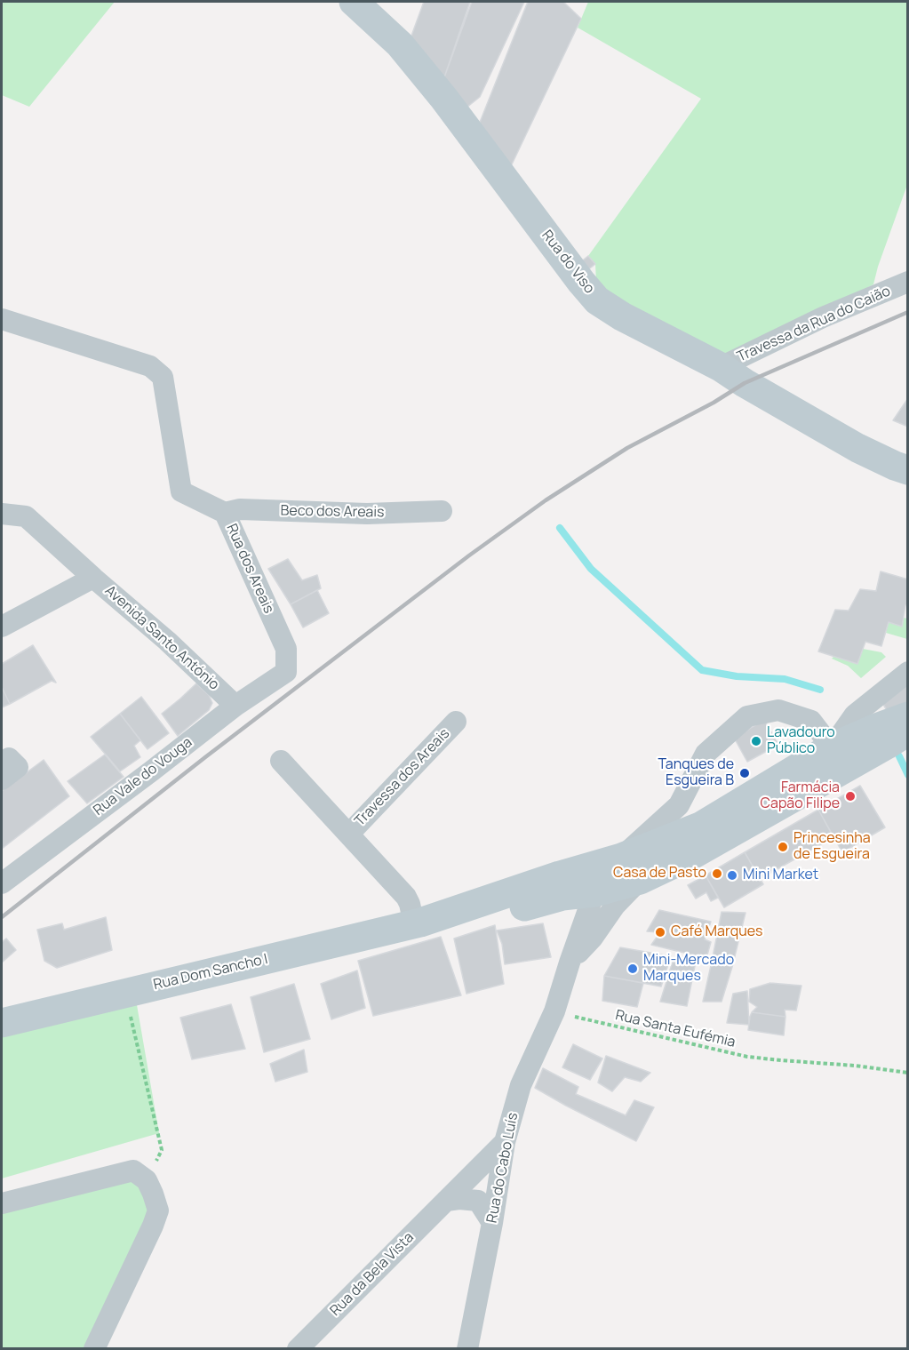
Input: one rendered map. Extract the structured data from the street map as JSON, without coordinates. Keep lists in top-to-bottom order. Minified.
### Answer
{"streets":{"main road":["Rua do Viso","Rua Dom Sancho I"],"street":["Travessa da Rua do Caião","Beco dos Areais","Rua dos Areais","Avenida Santo António","Rua Vale do Vouga","Travessa dos Areais","Rua do Cabo Luís","Rua da Bela Vista"],"path":["Rua Santa Eufémia"]},"crossings":[["Rua do Viso","Travessa da Rua do Caião"],["Beco dos Areais","Rua dos Areais"],["Rua dos Areais","Rua Vale do Vouga"],["Avenida Santo António","Rua Vale do Vouga"],["Rua Dom Sancho I","Rua do Cabo Luís"],["Rua Santa Eufémia","Rua do Cabo Luís"],["Rua do Cabo Luís","Rua da Bela Vista"]],"places":["Lavadouro Público","Tanques de Esgueira B","Farmácia Capão Filipe","Princesinha de Esgueira","Casa de Pasto","Mini Market","Café Marques","Mini-Mercado Marques"]}
